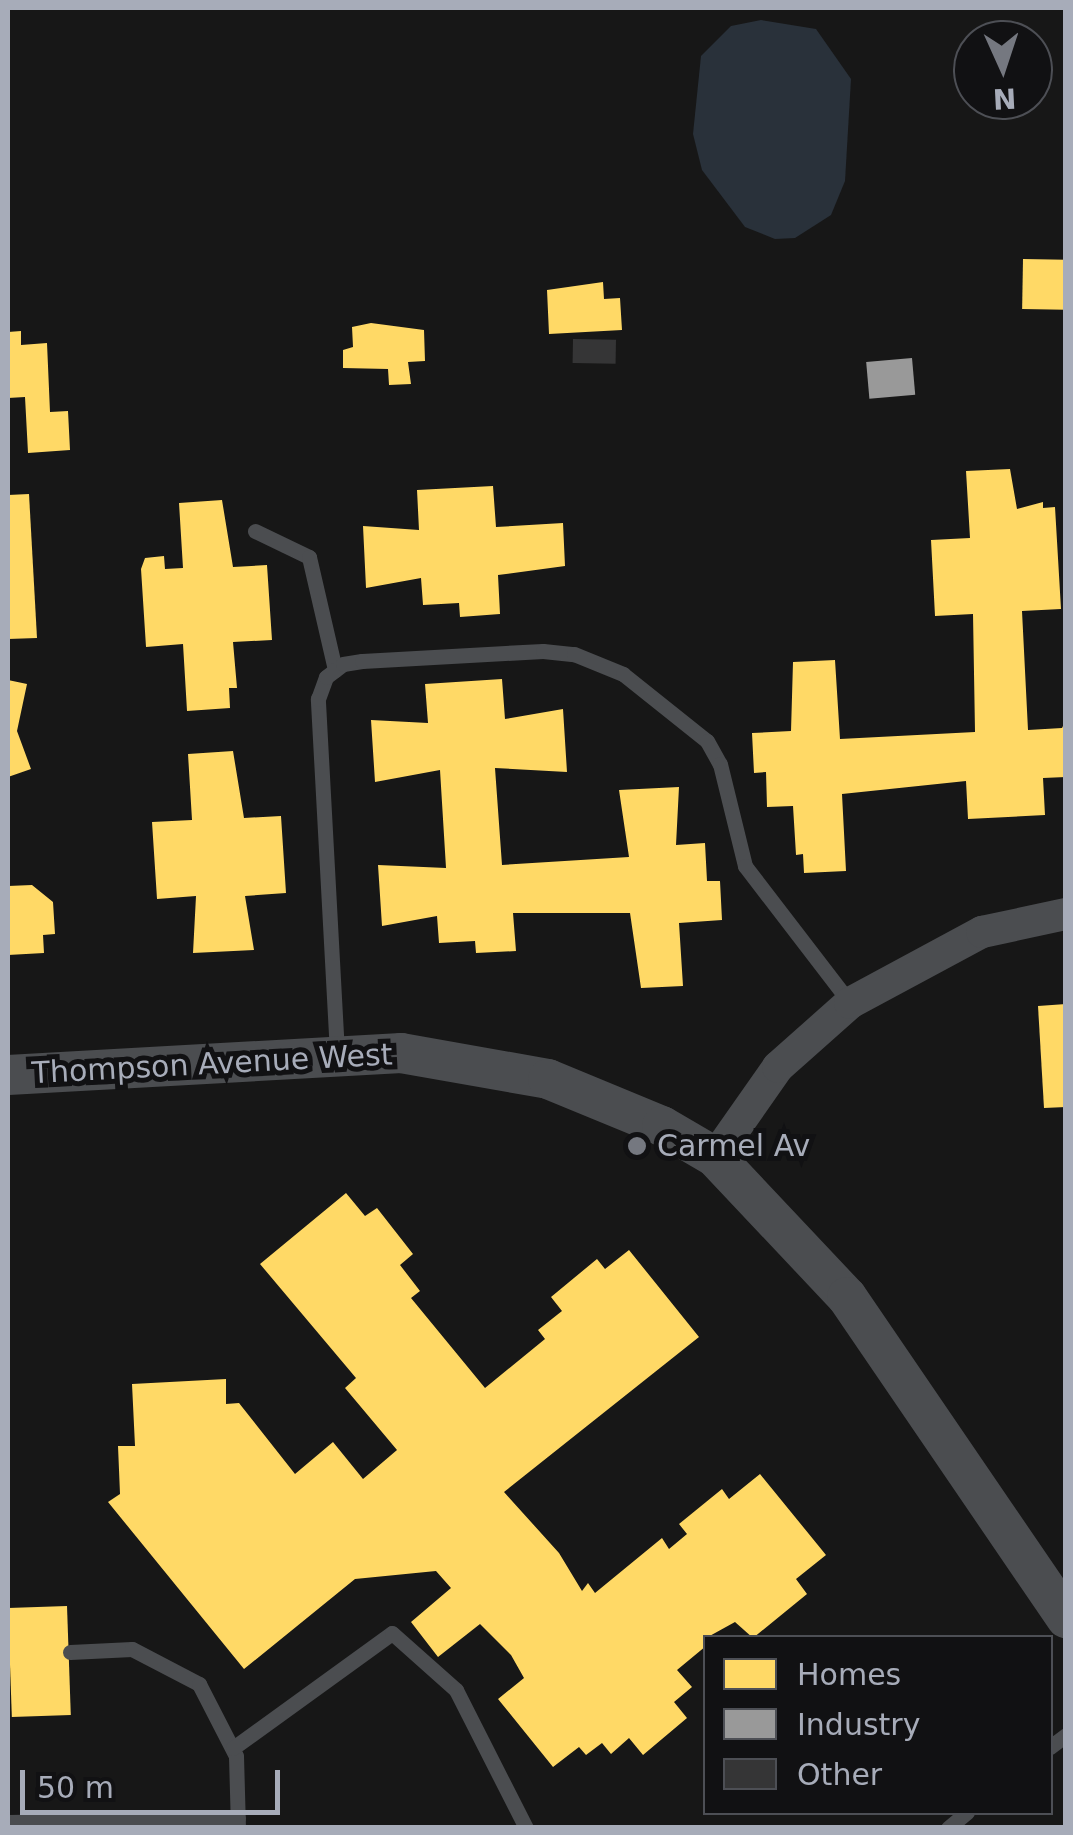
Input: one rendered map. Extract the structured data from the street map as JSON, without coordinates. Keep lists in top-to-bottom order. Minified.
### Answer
{"streets":{"street":["Thompson Avenue West"]},"places":["Carmel Av"],"legend":["Homes","Industry","Other"],"scale_bar":"50 m","north":"bottom"}
